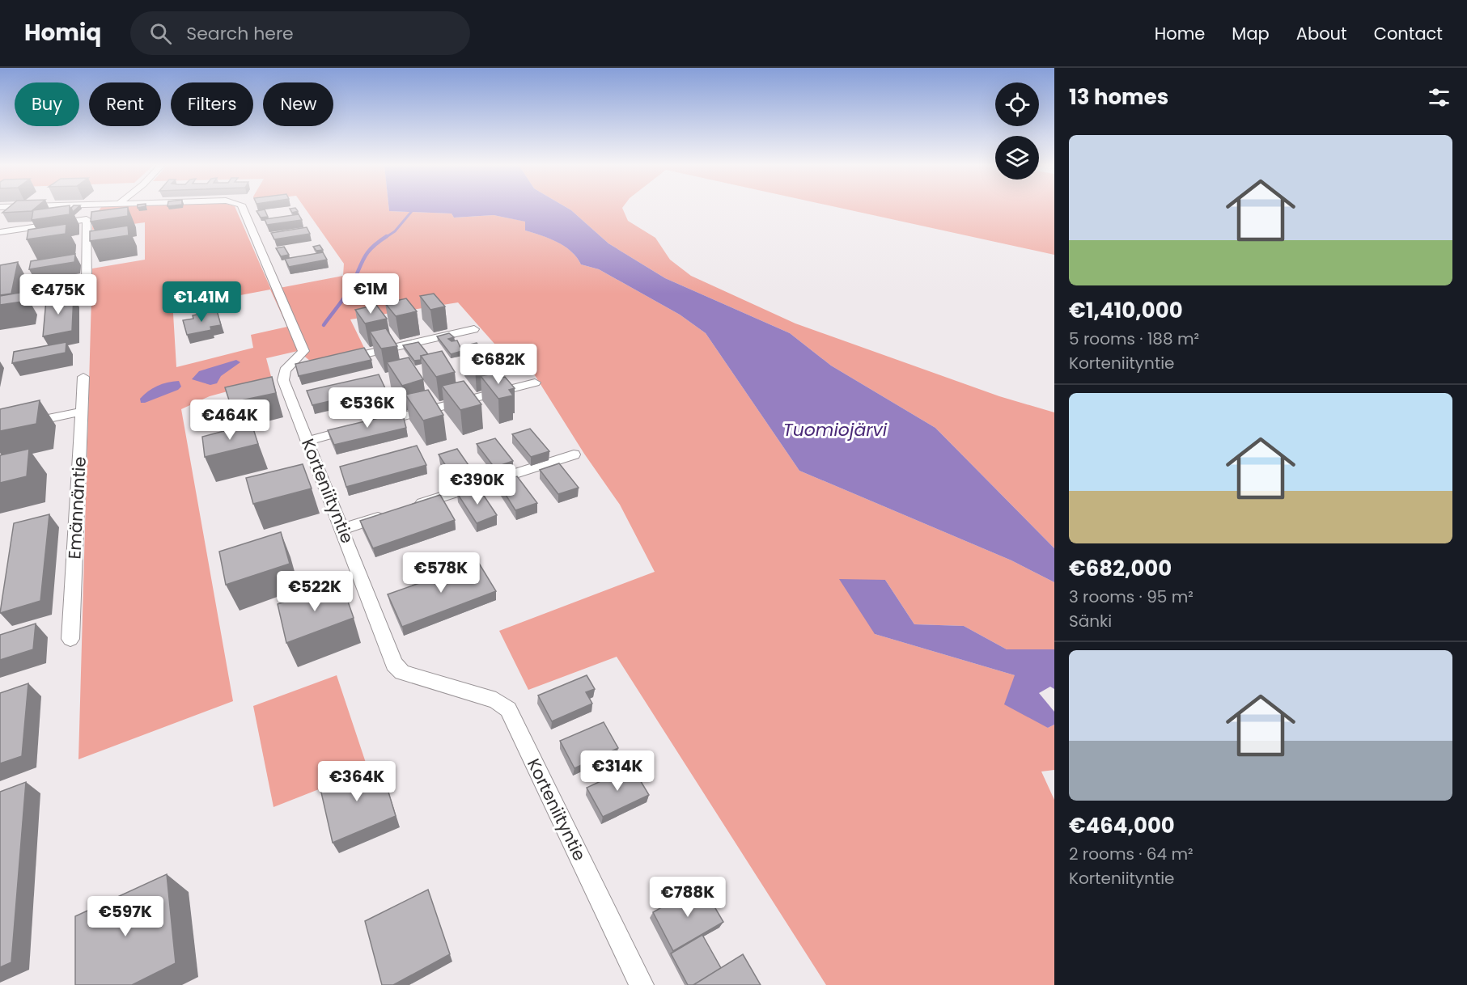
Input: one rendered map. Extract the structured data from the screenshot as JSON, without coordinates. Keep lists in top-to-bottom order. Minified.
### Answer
{"streets":{"street":["Korteniityntie","Emännäntie"]},"water":["Tuomiojärvi"],"page":{"header":"Homiq","search":"Search here","nav":["Home","Map","About","Contact"],"heading":"13 homes","chip":["Buy","Rent","Filters","New"],"list":[{"name":"€1,410,000","note":"5 rooms · 188 m² · Korteniityntie"},{"name":"€682,000","note":"3 rooms · 95 m² · Sänki"},{"name":"€464,000","note":"2 rooms · 64 m² · Korteniityntie"}],"price":["€1M","€475K","€1.41M","€682K","€536K","€464K","€390K","€578K","€522K","€314K","€364K","€788K","€597K"]}}
